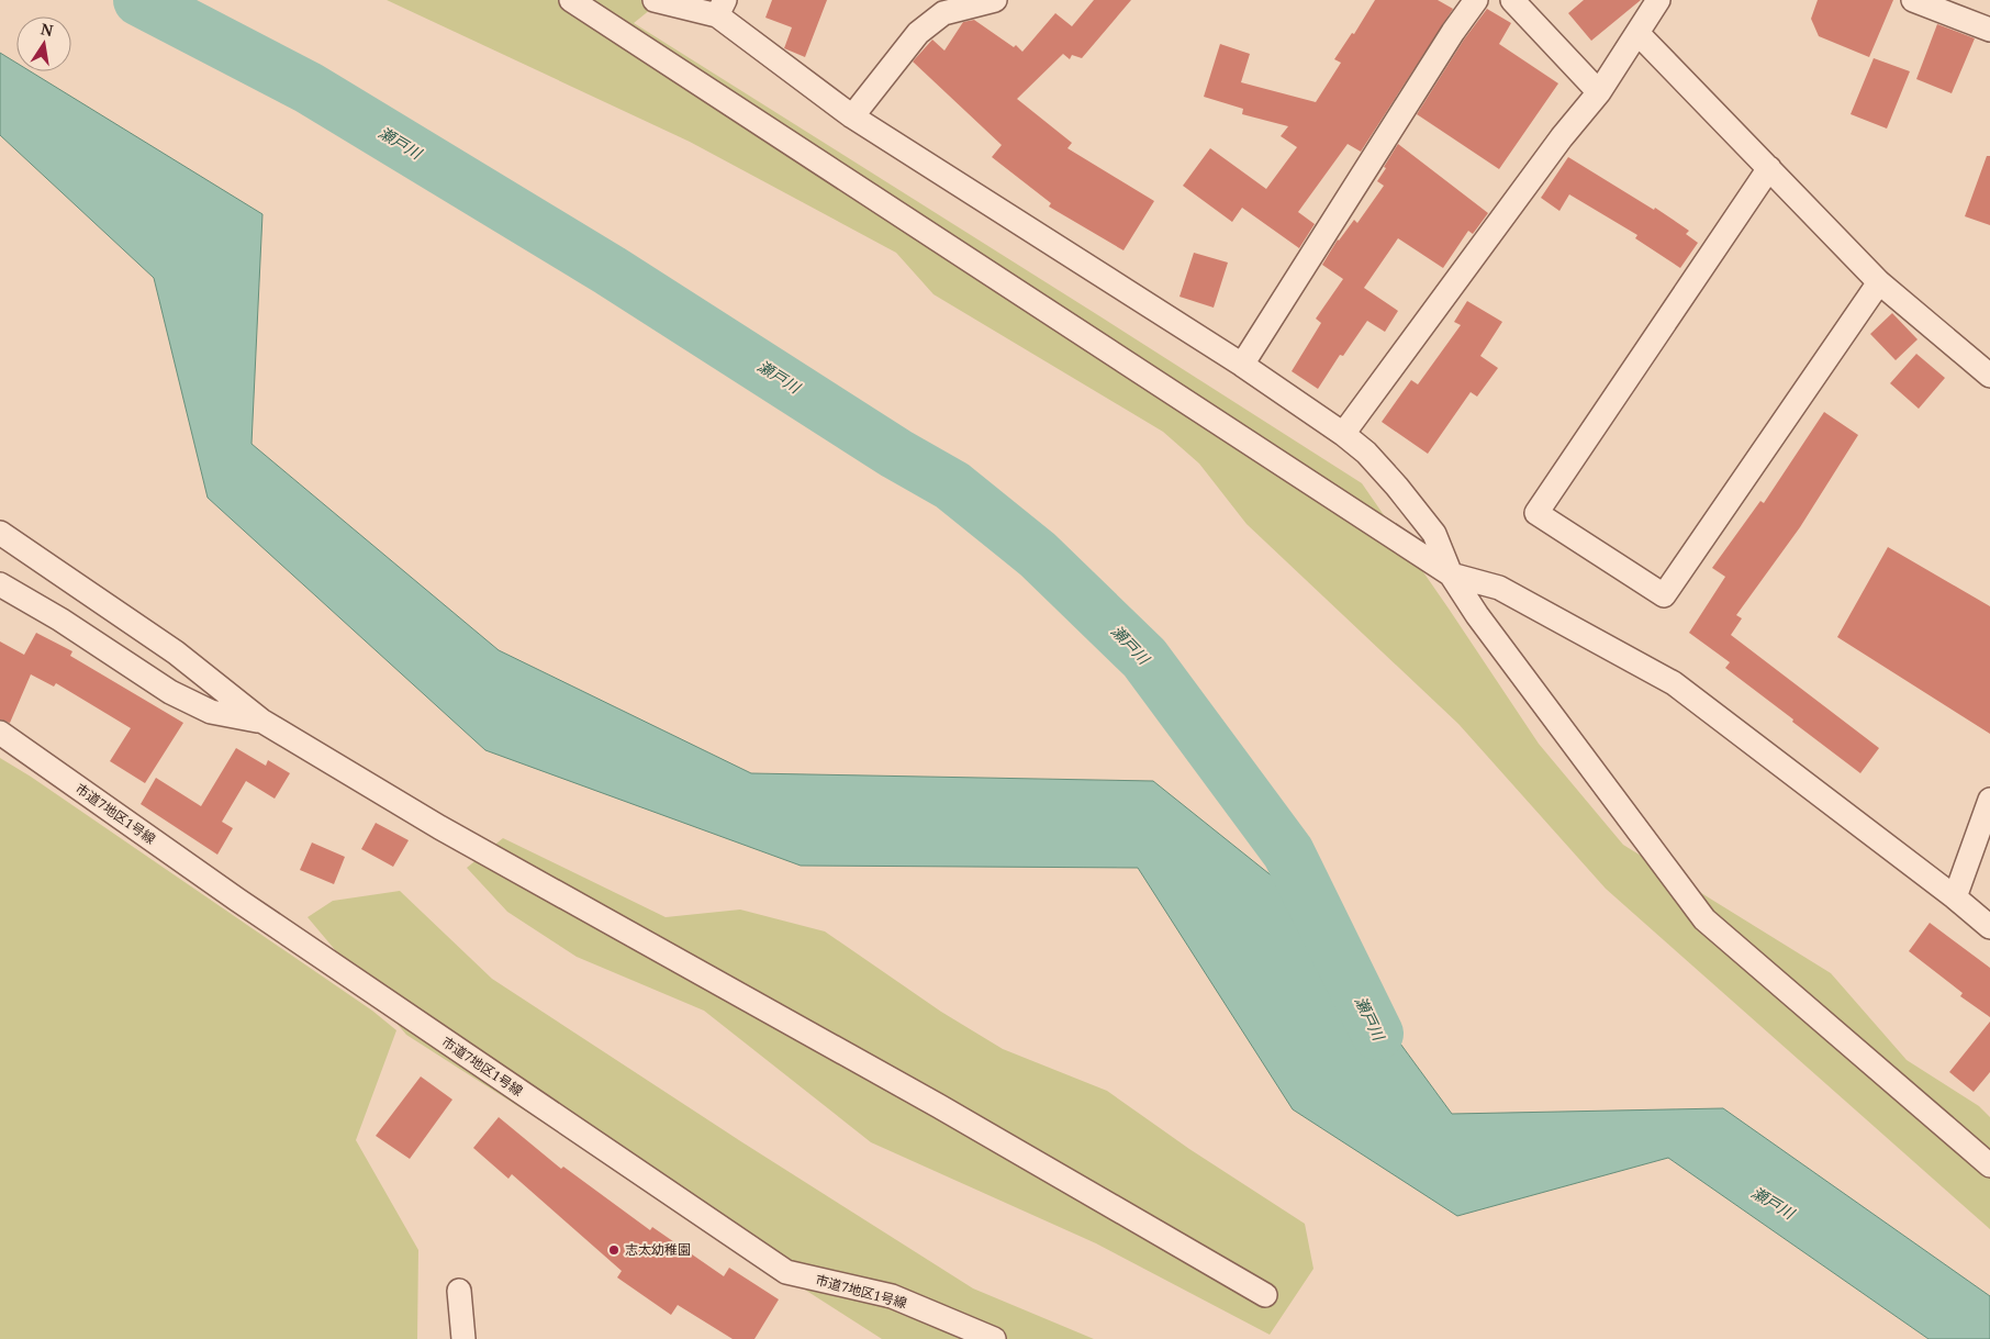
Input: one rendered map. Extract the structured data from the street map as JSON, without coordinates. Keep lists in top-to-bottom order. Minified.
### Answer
{"streets":{"street":["市道7地区1号線"]},"water":["瀬戸川"],"places":["志太幼稚園"],"north":"top"}
